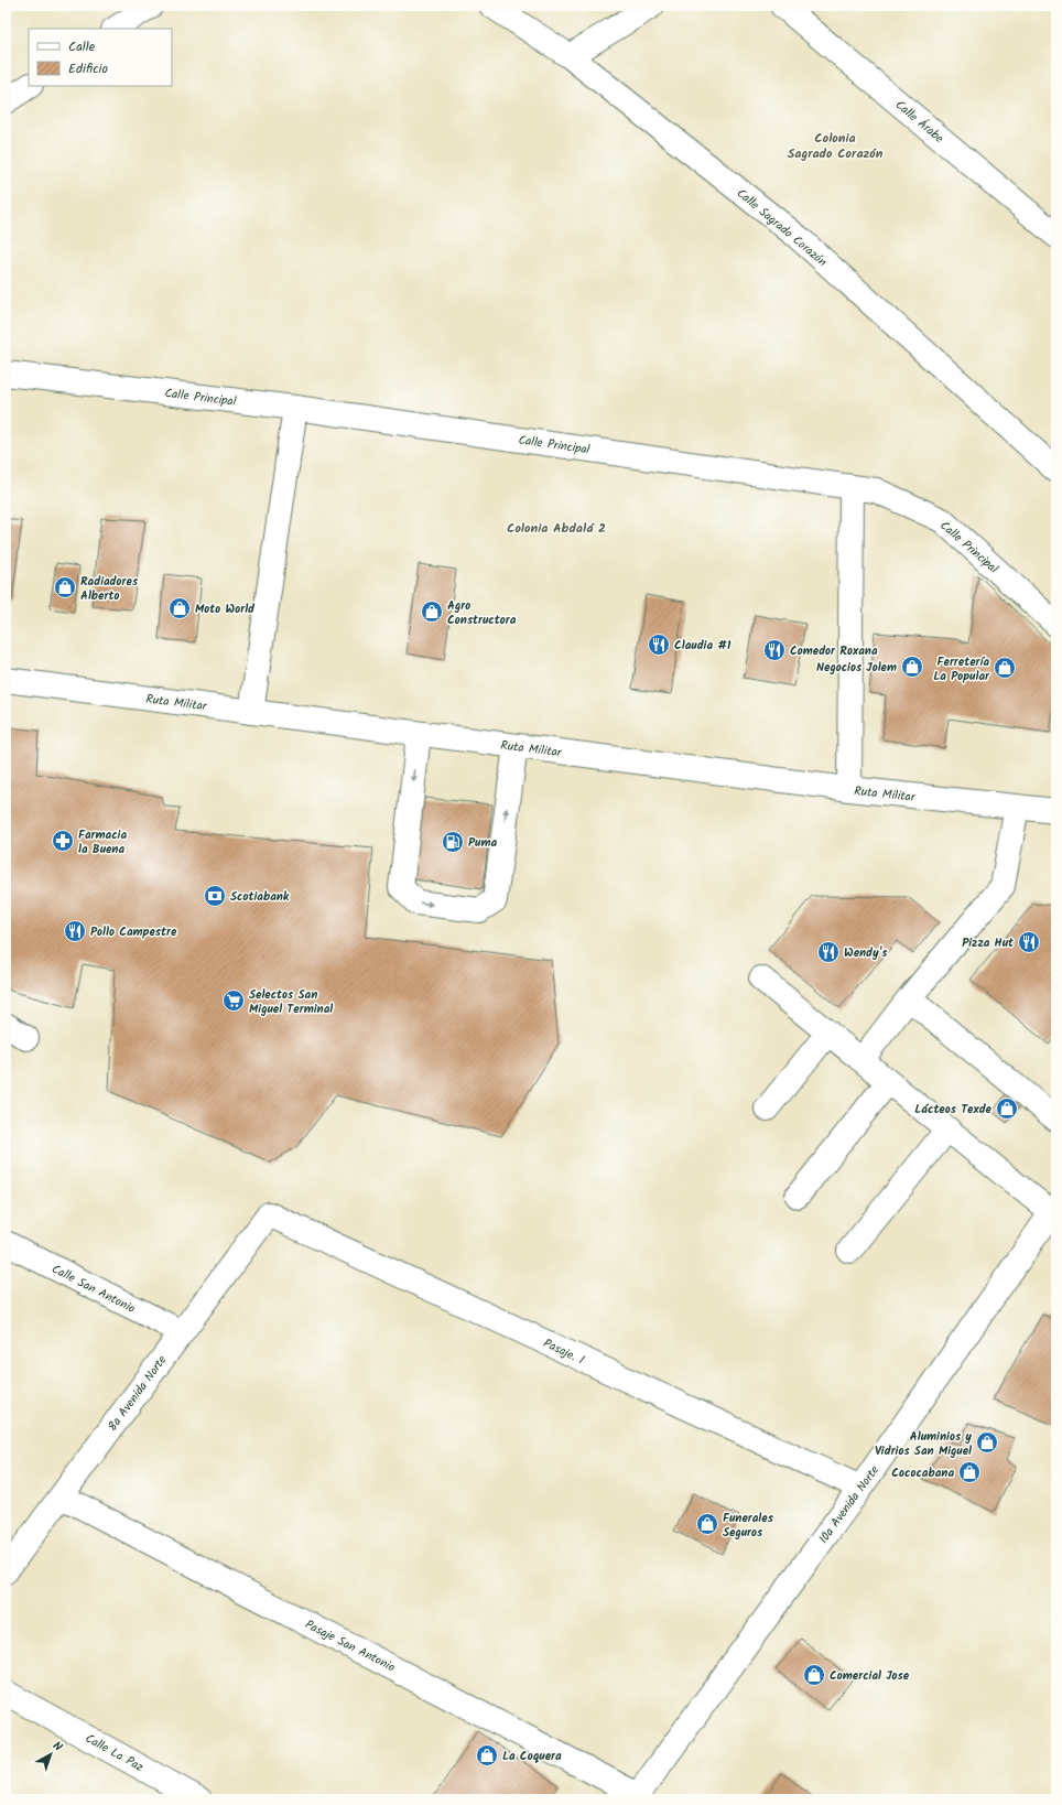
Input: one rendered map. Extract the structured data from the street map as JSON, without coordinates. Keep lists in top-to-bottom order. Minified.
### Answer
{"streets":{"street":["Calle Árabe","Calle Sagrado Corazón","Calle Principal","Ruta Militar","Calle San Antonio","Pasaje. 1","8a Avenida Norte","10a Avenida Norte","Pasaje San Antonio","Calle La Paz"]},"crossings":[["Calle San Antonio","8a Avenida Norte"],["Pasaje. 1","8a Avenida Norte"],["Pasaje. 1","10a Avenida Norte"],["8a Avenida Norte","Pasaje San Antonio"],["10a Avenida Norte","Pasaje San Antonio"]],"districts":["Colonia Sagrado Corazón","Colonia Abdalá 2"],"places":{"shop":["Radiadores Alberto","Moto World","Agro Constructora","Negocios Jolem","Ferretería La Popular","Lácteos Texde","Aluminios y Vidrios San Miguel","Cococabana","Funerales Seguros","Comercial Jose","La Coquera"],"restaurant":["Claudia #1","Comedor Roxana","Pollo Campestre","Pizza Hut","Wendy's"],"pharmacy":["Farmacia la Buena"],"fuel station":["Puma"],"bank":["Scotiabank"],"supermarket":["Selectos San Miguel Terminal"]},"legend":["Calle","Edificio"],"north":"top right"}
